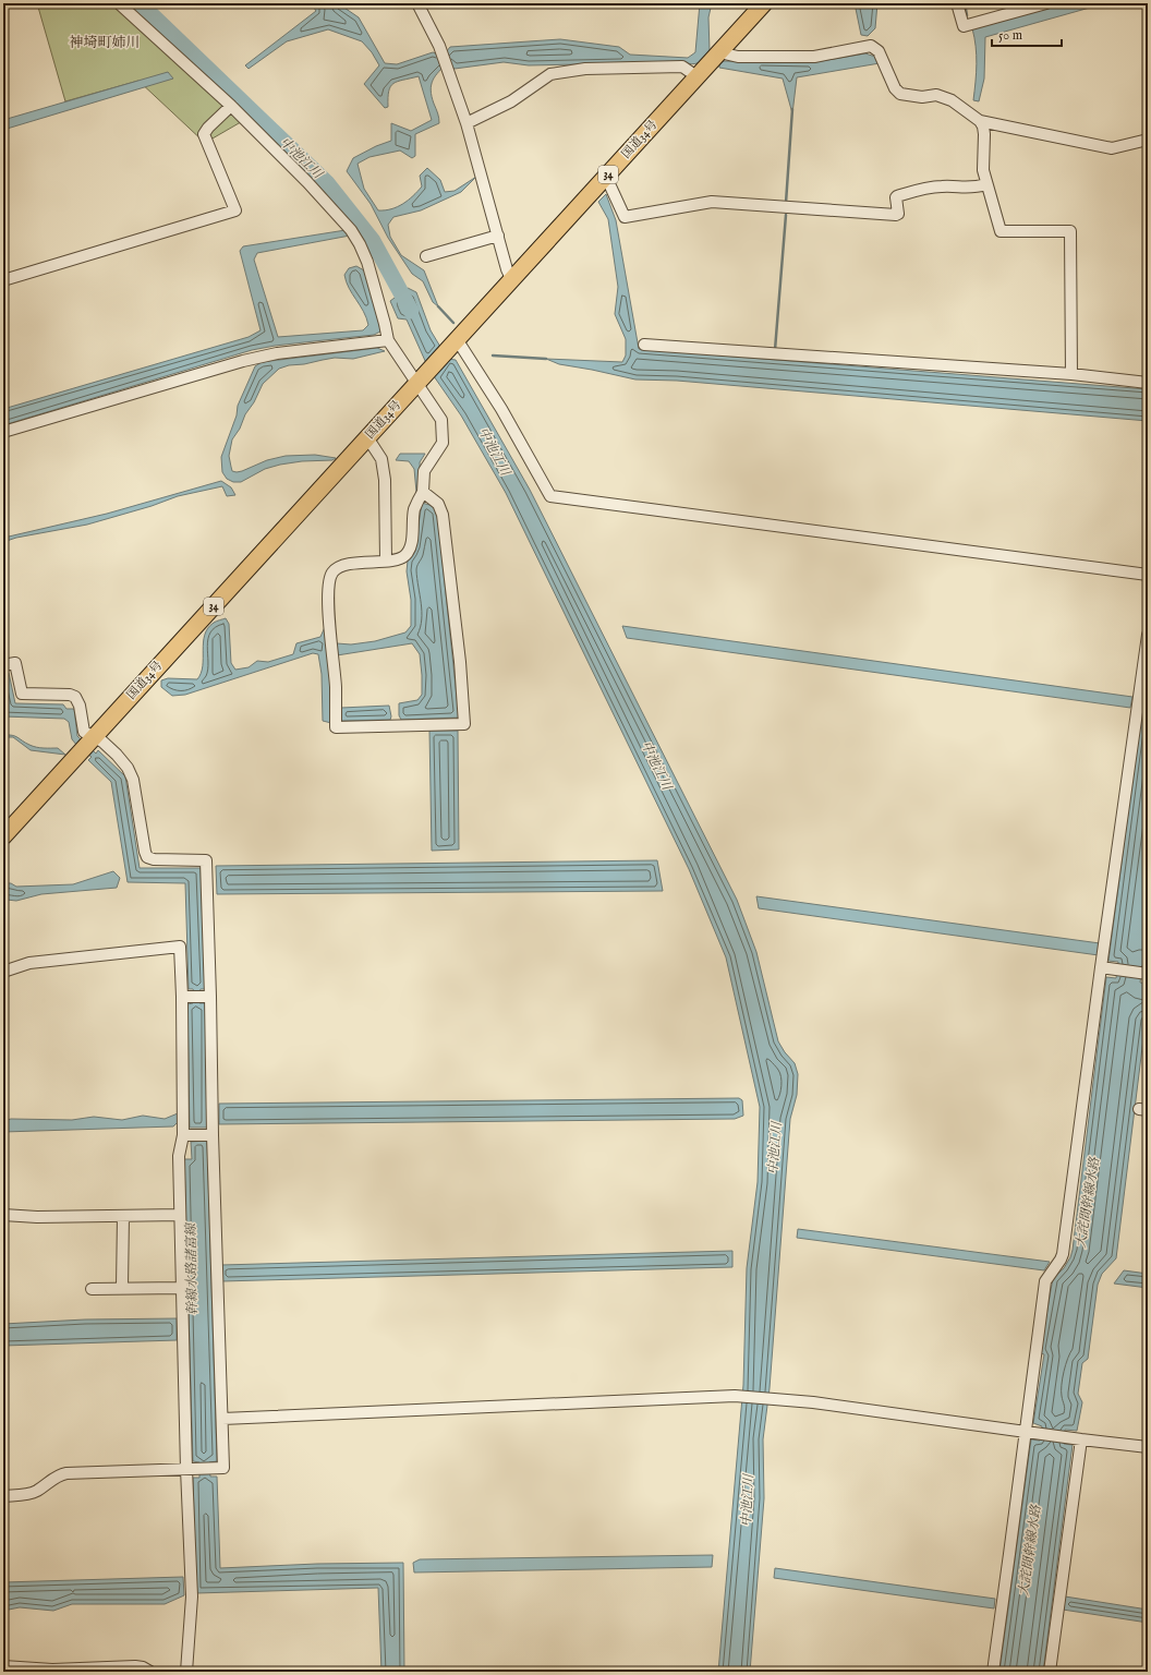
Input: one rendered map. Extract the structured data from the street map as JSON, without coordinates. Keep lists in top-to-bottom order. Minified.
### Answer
{"streets":{"highway":["国道34号","34"]},"districts":["神埼町姉川"],"water":["中池江川","大詫間幹線水路","幹線水路諸富線"],"scale_bar":"50 m"}
